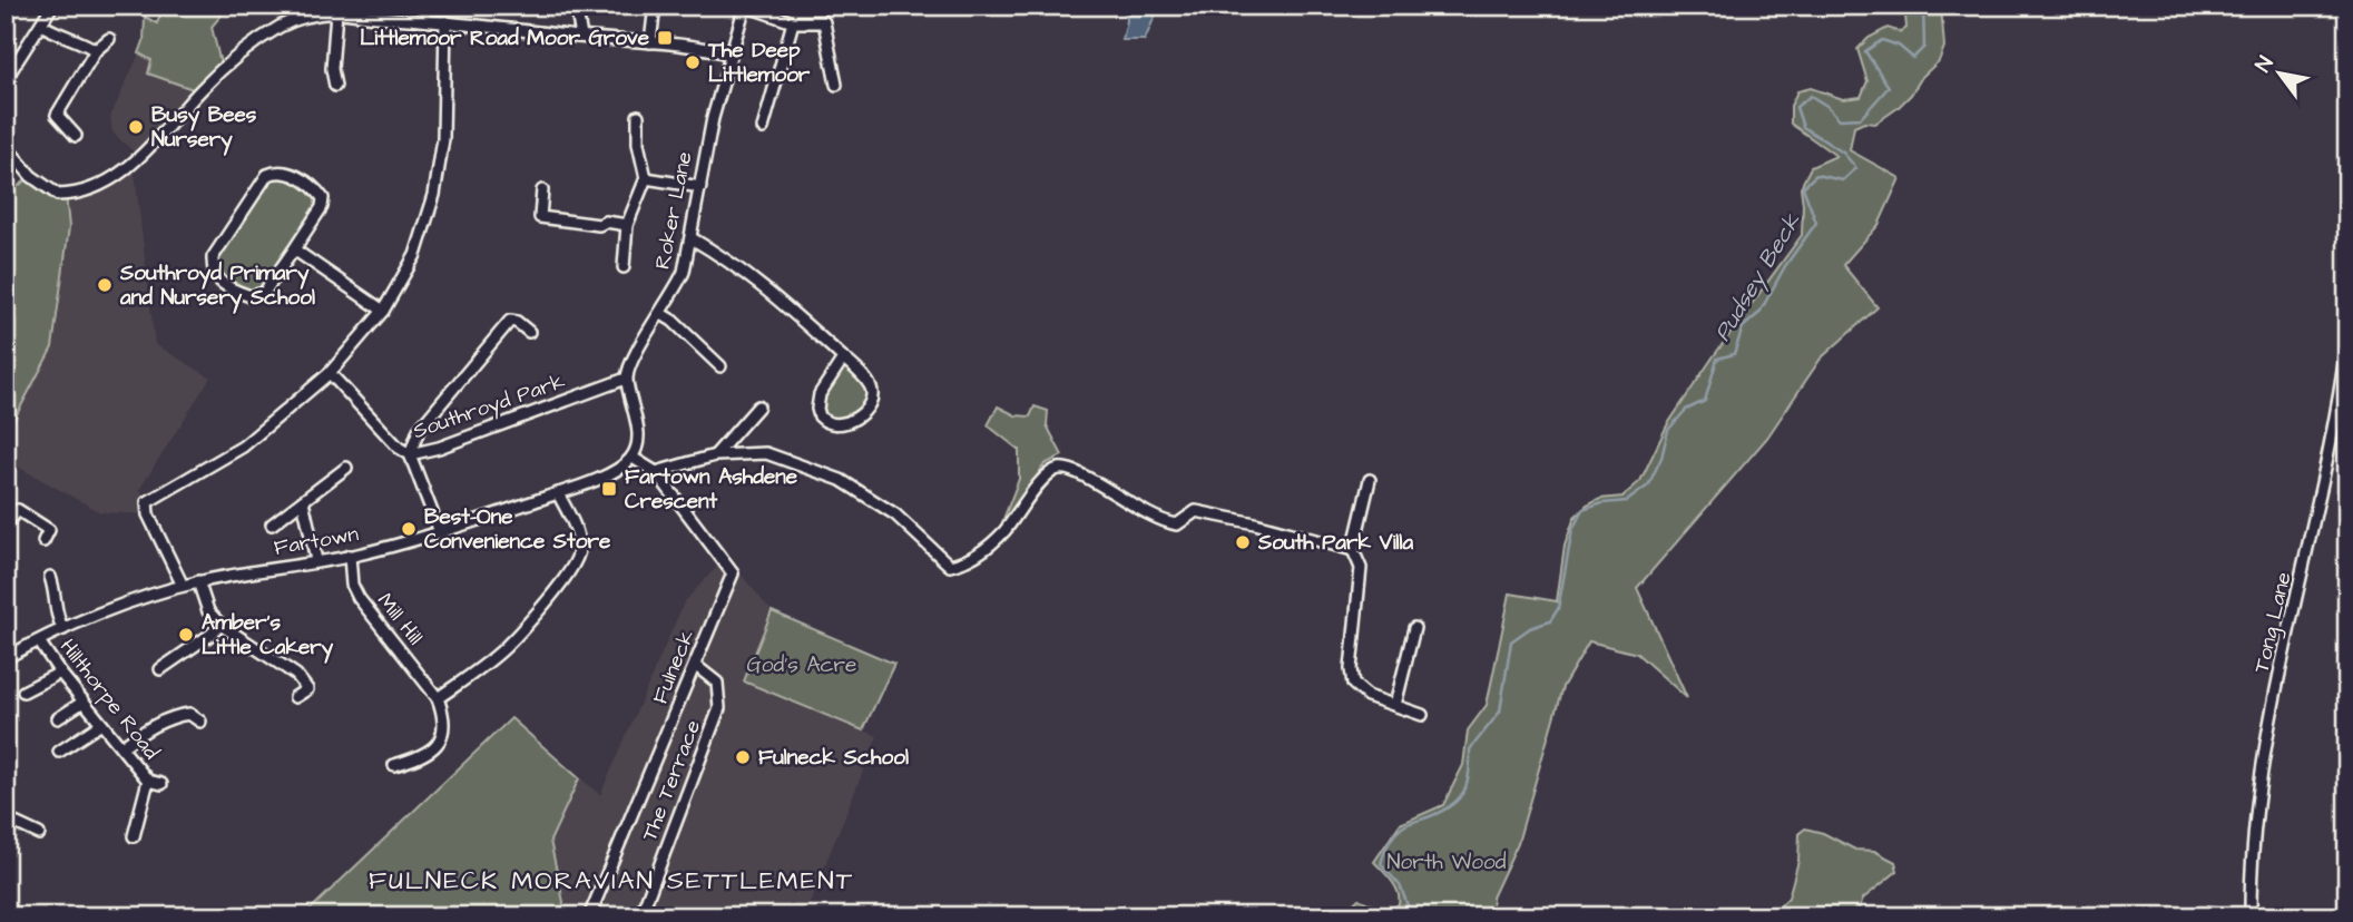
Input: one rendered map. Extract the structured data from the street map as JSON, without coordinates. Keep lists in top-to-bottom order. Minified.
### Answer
{"streets":{"street":["Roker Lane","Southroyd Park","Fartown","Mill Hill","Tong Lane","Fulneck","Hillthorpe Road","The Terrace"]},"crossings":[["Roker Lane","Southroyd Park"],["Fartown","Mill Hill"],["Fartown","Fulneck"],["Fartown","Hillthorpe Road"],["Fulneck","The Terrace"]],"districts":["FULNECK MORAVIAN SETTLEMENT"],"water":["Pudsey Beck"],"parks":["God's Acre","North Wood"],"places":{"transit":["Littlemoor Road Moor Grove","Fartown Ashdene Crescent"],"other":["The Deep Littlemoor","Busy Bees Nursery","Southroyd Primary and Nursery School","Best-One Convenience Store","South Park Villa","Amber's Little Cakery","Fulneck School"]},"north":"top left"}
